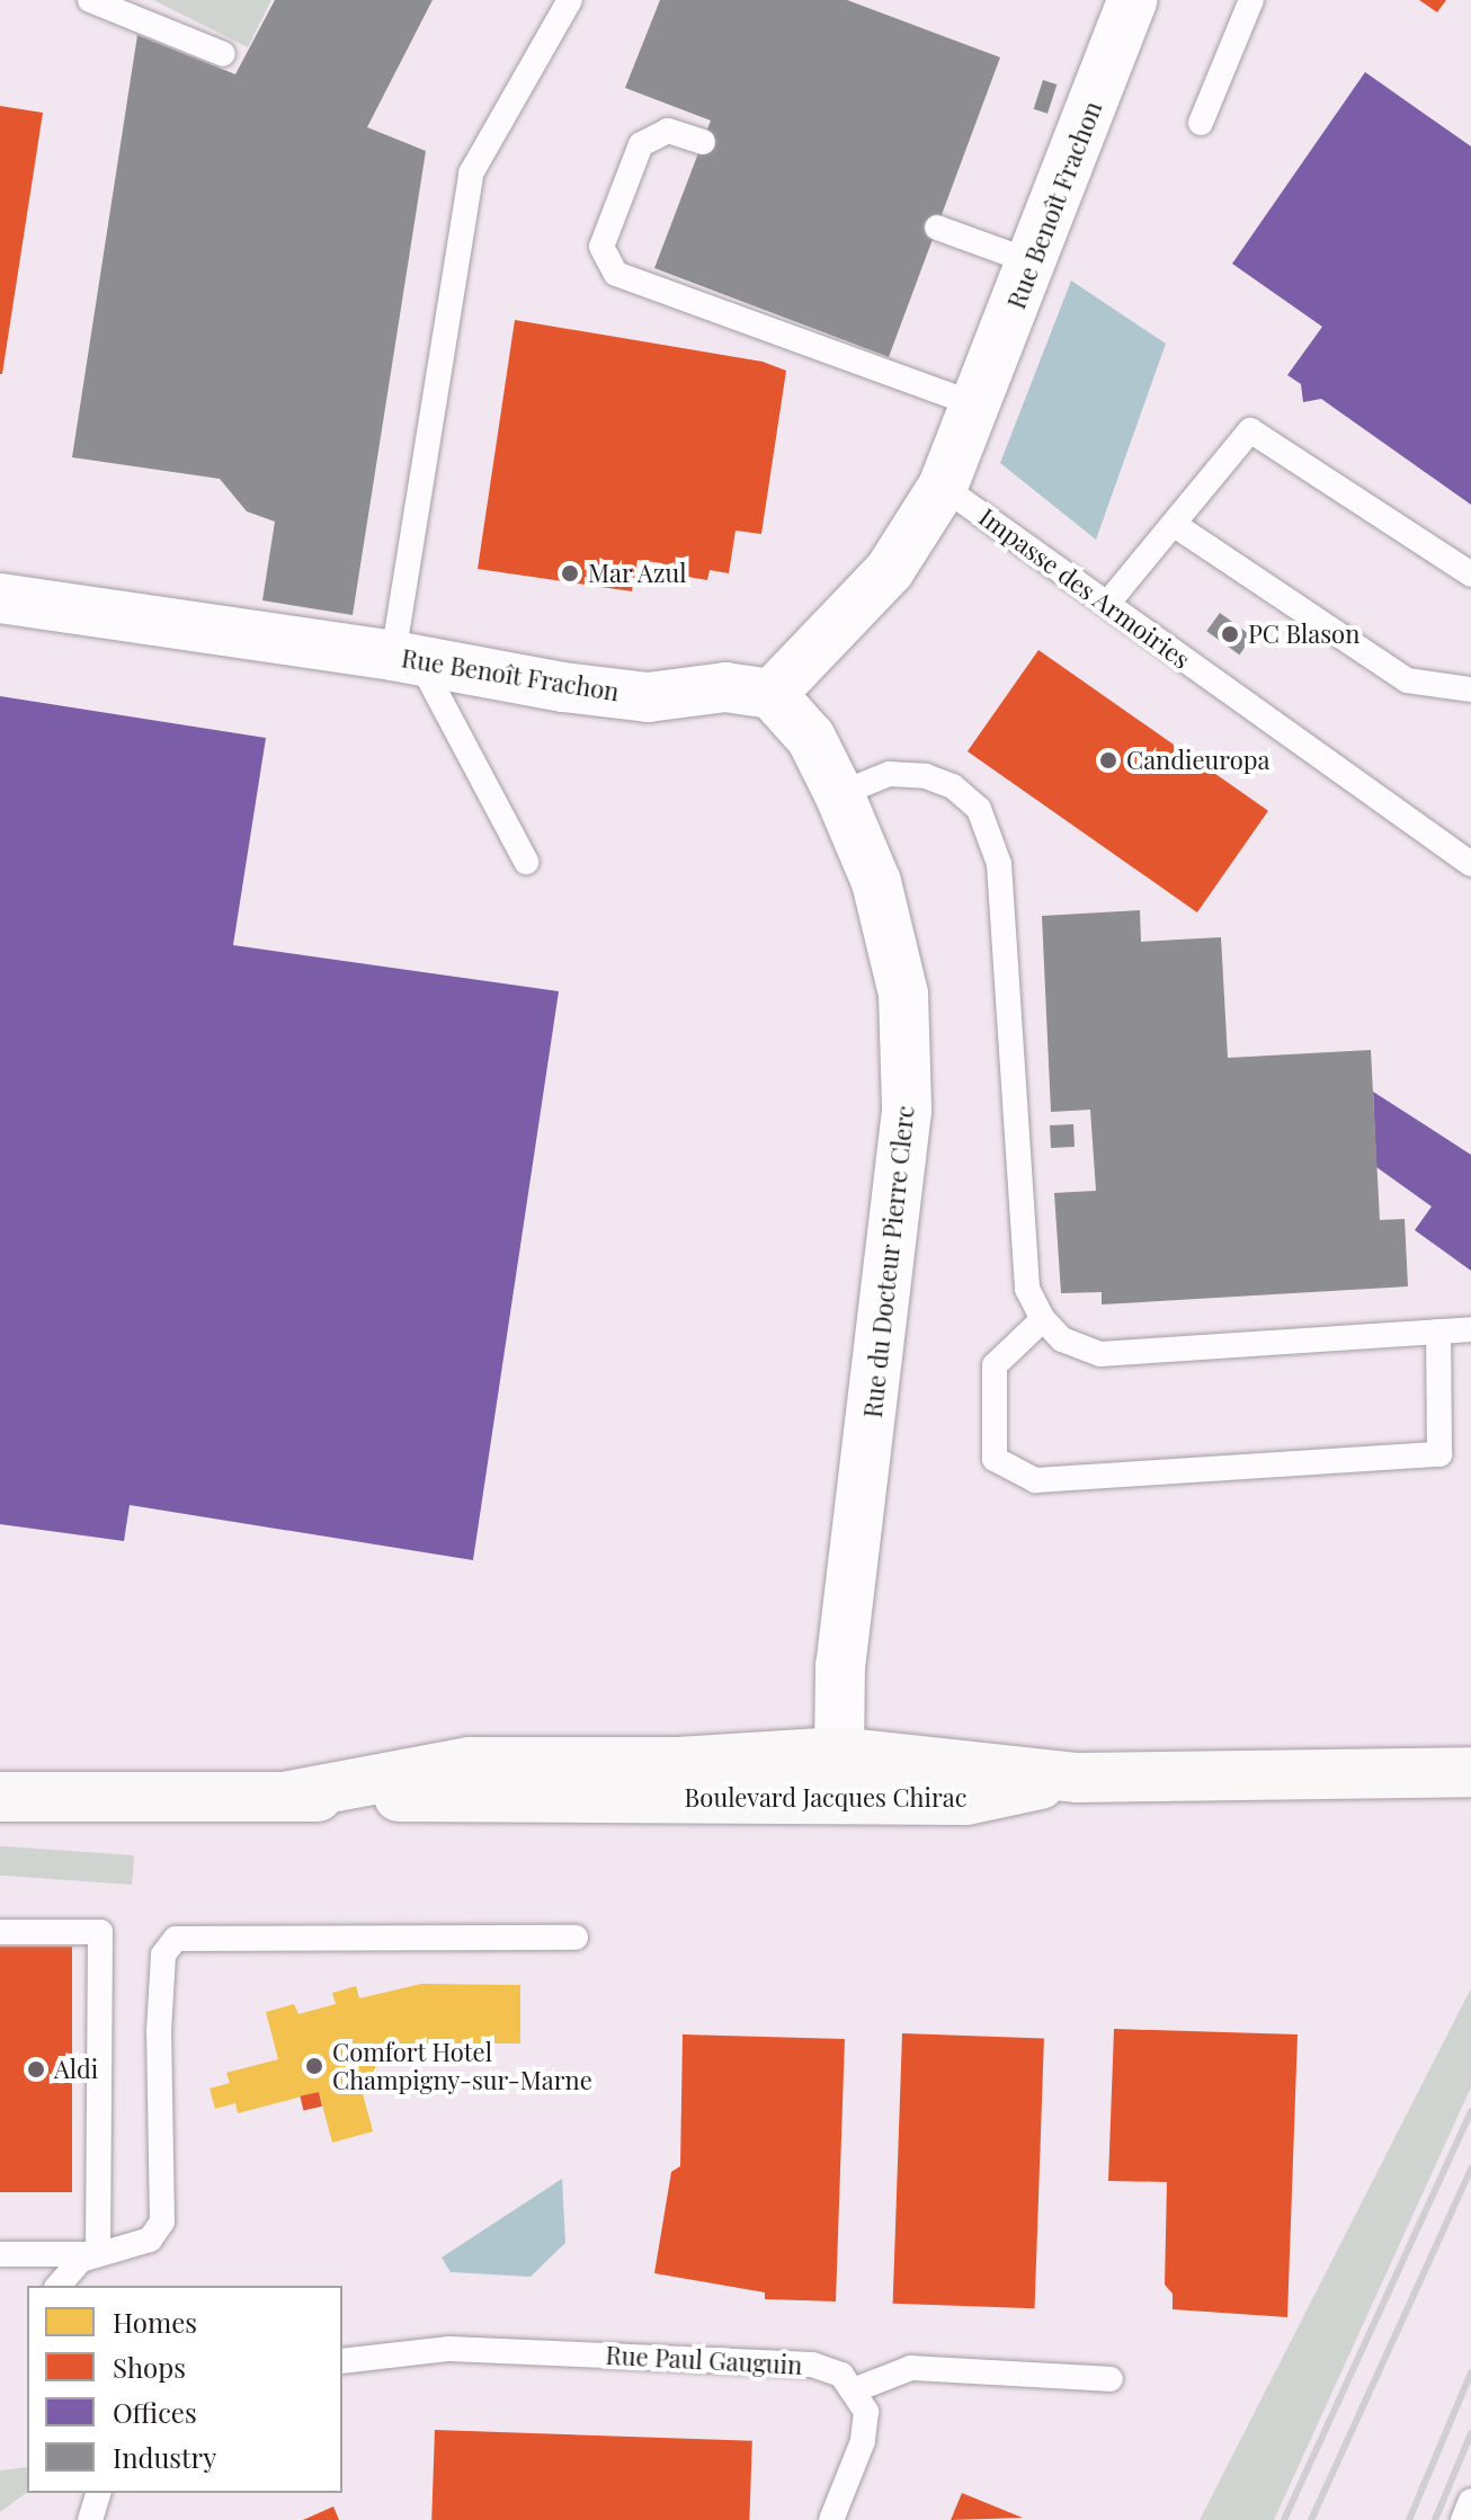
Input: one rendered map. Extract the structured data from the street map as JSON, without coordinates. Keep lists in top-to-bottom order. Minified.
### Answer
{"streets":{"main road":["Boulevard Jacques Chirac"],"street":["Rue Benoît Frachon","Rue du Docteur Pierre Clerc"],"lane":["Impasse des Armoiries","Rue Paul Gauguin"]},"crossings":[["Rue Benoît Frachon","Impasse des Armoiries"],["Rue Benoît Frachon","Rue du Docteur Pierre Clerc"],["Rue du Docteur Pierre Clerc","Boulevard Jacques Chirac"]],"places":["Mar Azul","PC Blason","Candieuropa","Comfort Hotel Champigny-sur-Marne","Aldi"],"legend":["Homes","Shops","Offices","Industry"]}
